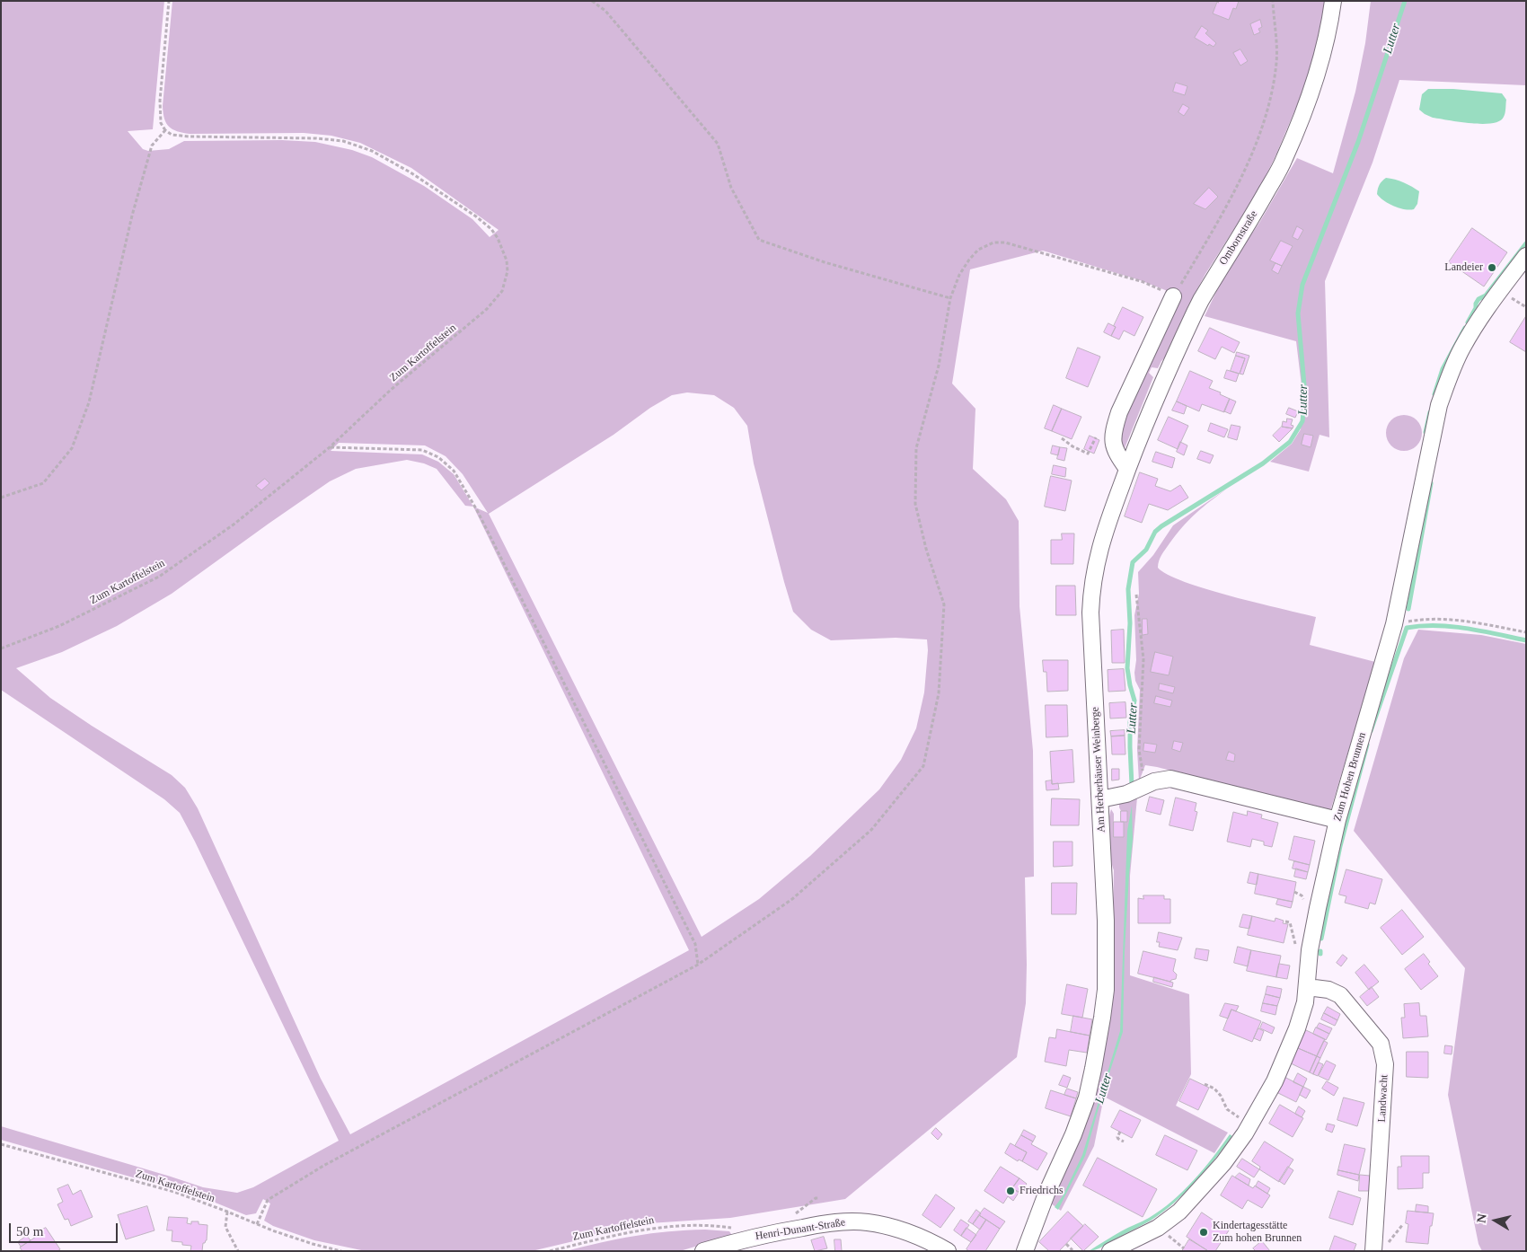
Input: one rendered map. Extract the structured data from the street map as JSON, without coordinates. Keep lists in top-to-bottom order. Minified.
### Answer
{"streets":{"street":["Ombornstraße","Am Herberhäuser Weinberge","Zum Hohen Brunnen","Landwacht","Henri-Dunant-Straße"],"path":["Zum Kartoffelstein"]},"crossings":[["Ombornstraße","Am Herberhäuser Weinberge"],["Zum Hohen Brunnen","Landwacht"]],"water":["Lutter"],"places":["Landeier","Friedrichs","Kindertagesstätte Zum hohen Brunnen"],"scale_bar":"50 m","north":"left"}
